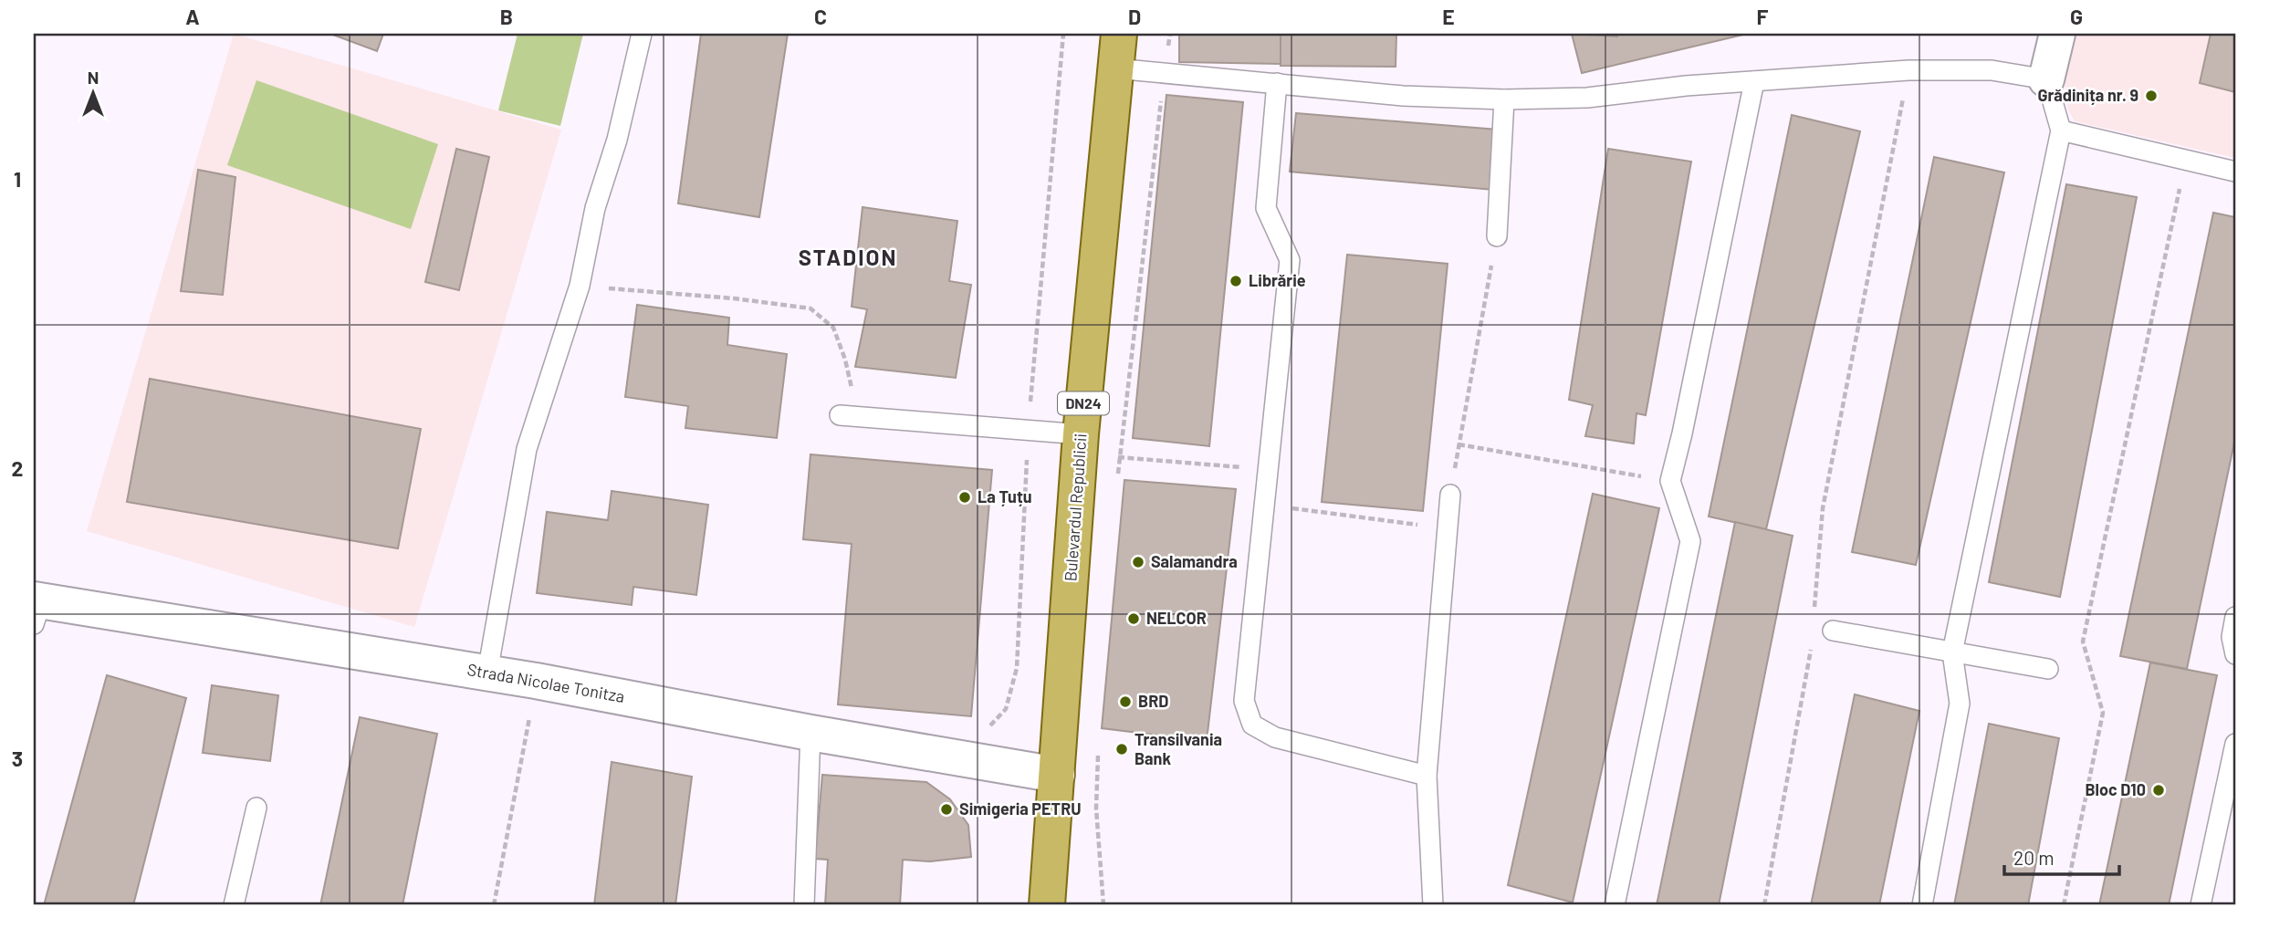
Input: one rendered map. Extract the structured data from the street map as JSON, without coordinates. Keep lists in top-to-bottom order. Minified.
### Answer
{"streets":{"main road":["DN24","Bulevardul Republicii"],"street":["Strada Nicolae Tonitza"]},"crossings":[["Bulevardul Republicii","Strada Nicolae Tonitza"]],"districts":["STADION"],"places":["Grădinița nr. 9","Librărie","La Țuțu","Salamandra","NELCOR","BRD","Transilvania Bank","Bloc D10","Simigeria PETRU"],"scale_bar":"20 m","north":"top","grid":{"columns":["A","B","C","D","E","F","G"],"rows":["1","2","3"]}}
